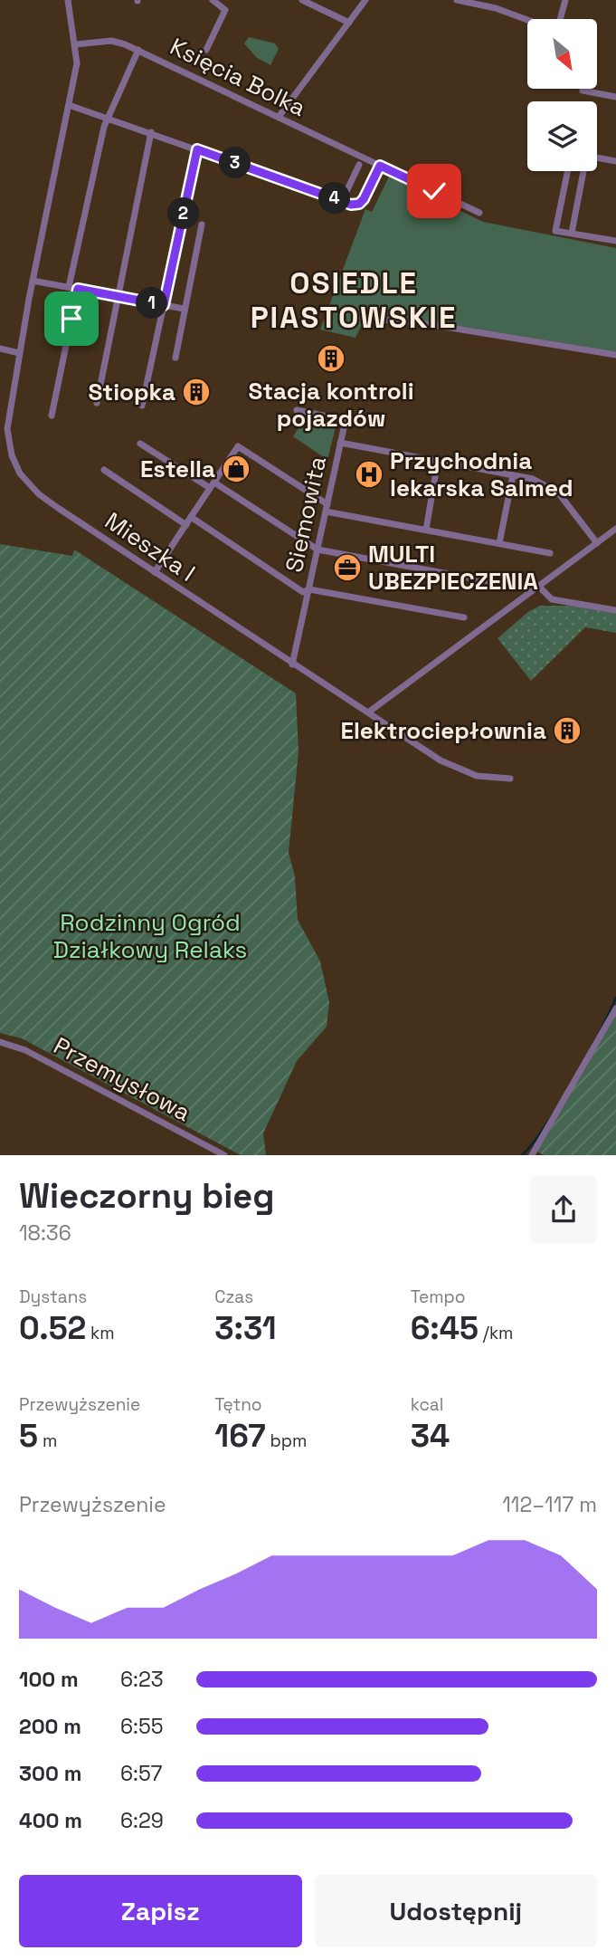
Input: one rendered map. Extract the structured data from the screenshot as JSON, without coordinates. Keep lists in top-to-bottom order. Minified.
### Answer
{"streets":{"street":["Księcia Bolka","Siemowita","Mieszka I","Przemysłowa"]},"crossings":[["Księcia Bolka","Mieszka I"],["Siemowita","Mieszka I"]],"districts":["OSIEDLE PIASTOWSKIE"],"parks":["Rodzinny Ogród Działkowy Relaks"],"places":{"building":["Stacja kontroli pojazdów","Stiopka","Elektrociepłownia"],"shop":["Estella"],"hospital":["Przychodnia lekarska Salmed"],"office":["MULTI UBEZPIECZENIA"]},"north":"bottom right","page":{"pins":["3","4","2","1"],"heading":["Wieczorny bieg","18:36"],"stats":[["Dystans","0.52 km"],["Czas","3:31"],["Tempo","6:45 /km"],["Przewyższenie","5 m"],["Tętno","167 bpm"],["kcal","34"]],"chart":["Przewyższenie","112–117 m"],"list":[{"name":"100 m","note":"6:23"},{"name":"200 m","note":"6:55"},{"name":"300 m","note":"6:57"},{"name":"400 m","note":"6:29"}],"buttons":["Zapisz","Udostępnij"]}}
